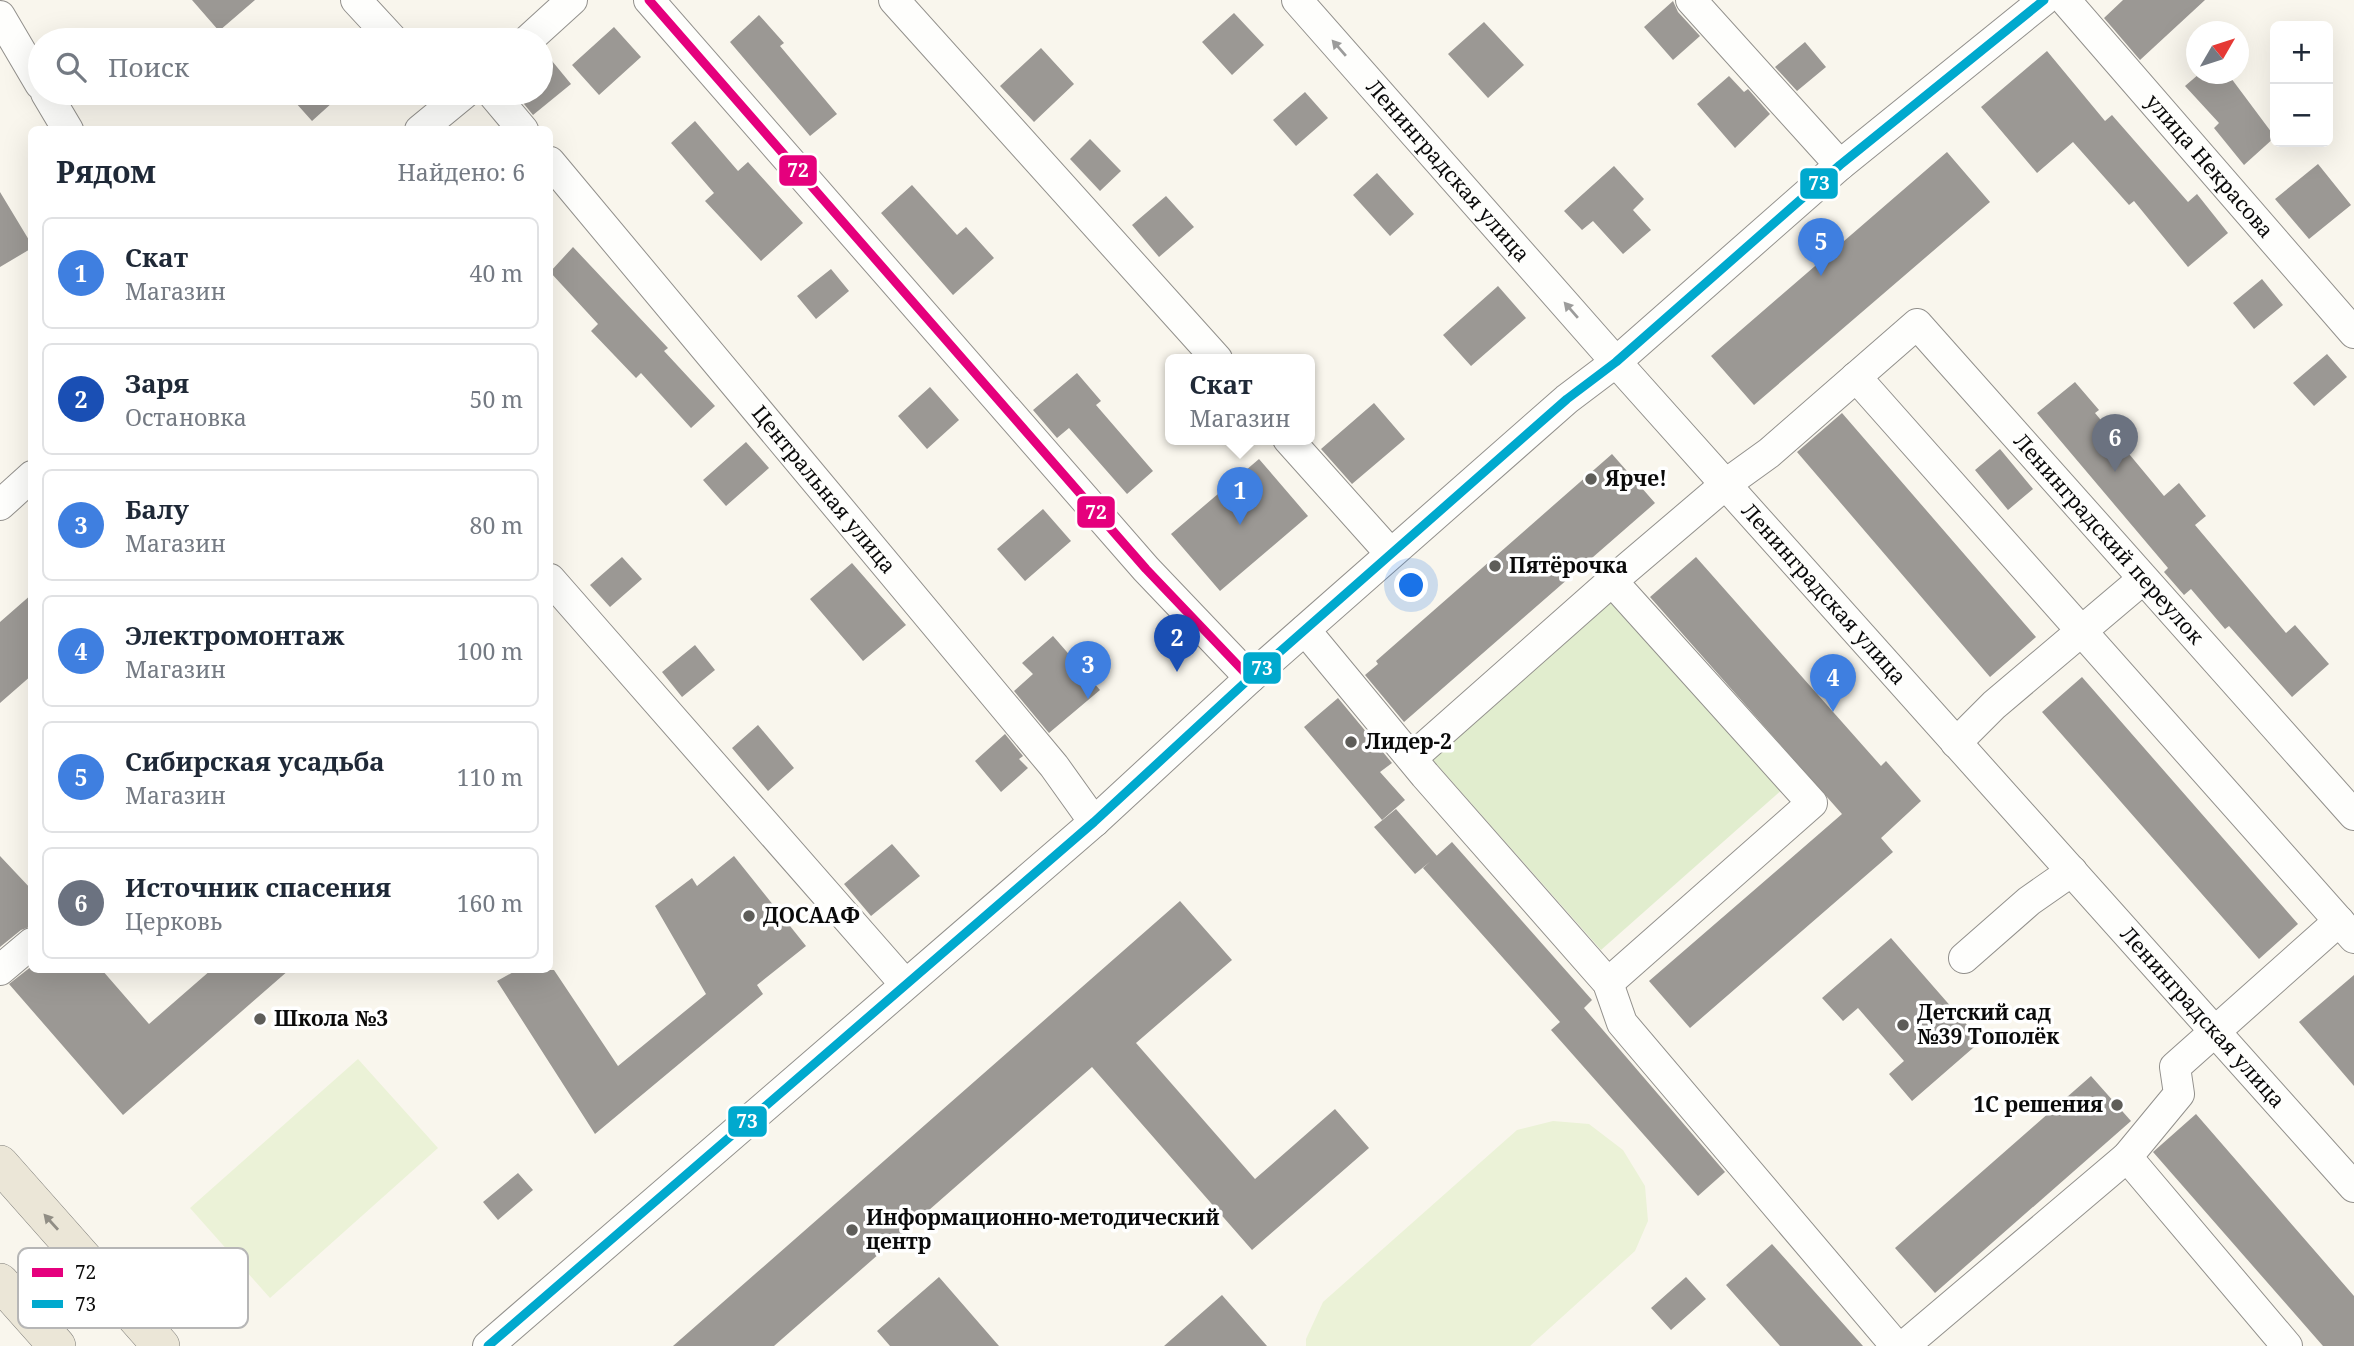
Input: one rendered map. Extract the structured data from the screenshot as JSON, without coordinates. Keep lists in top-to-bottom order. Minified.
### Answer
{"streets":{"street":["улица Некрасова","Ленинградская улица","Центральная улица","Ленинградский переулок"]},"places":["Ярче!","Пятёрочка","Лидер-2","ДОСААФ","Школа №3","Детский сад №39 Тополёк","1С решения","Информационно-методический центр"],"lines":["transit line 72","transit line 73"],"legend":["72","73"],"north":"top right","page":{"map_buttons":["+","−"],"search":"Поиск","heading":["Рядом","Найдено: 6"],"list":[{"mark":"1","name":"Скат","note":"Магазин","value":"40 m"},{"mark":"2","name":"Заря","note":"Остановка","value":"50 m"},{"mark":"3","name":"Балу","note":"Магазин","value":"80 m"},{"mark":"4","name":"Электромонтаж","note":"Магазин","value":"100 m"},{"mark":"5","name":"Сибирская усадьба","note":"Магазин","value":"110 m"},{"mark":"6","name":"Источник спасения","note":"Церковь","value":"160 m"}],"pins":["5","6","1","2","3","4"],"popup":["Скат","Магазин"]}}
